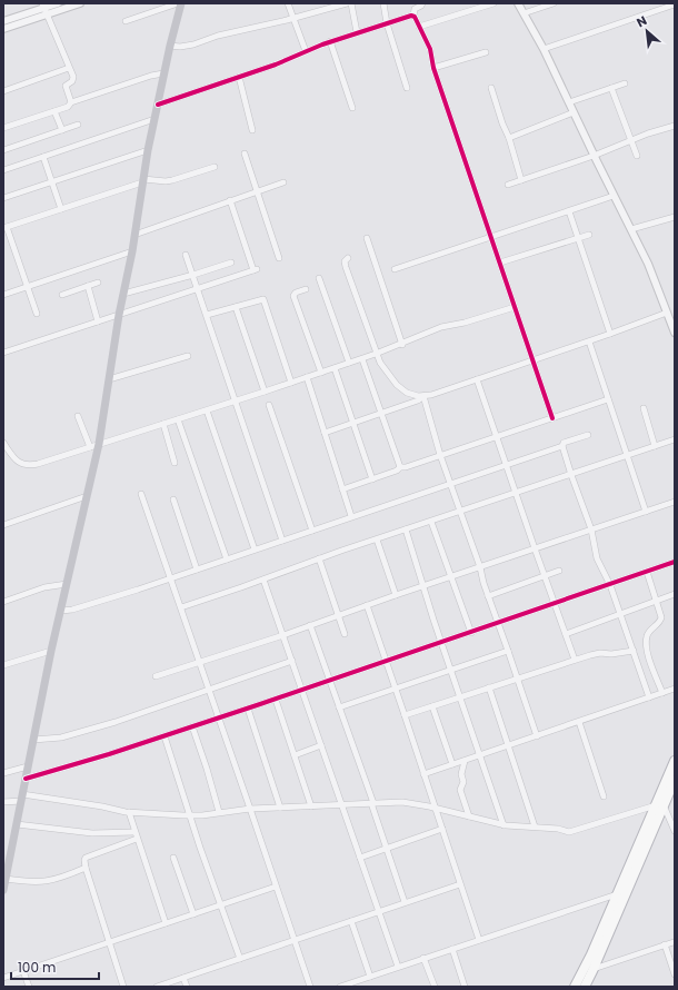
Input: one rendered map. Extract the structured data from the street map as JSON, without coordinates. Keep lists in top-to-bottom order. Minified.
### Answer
{"scale_bar":"100 m","north":"top left"}
